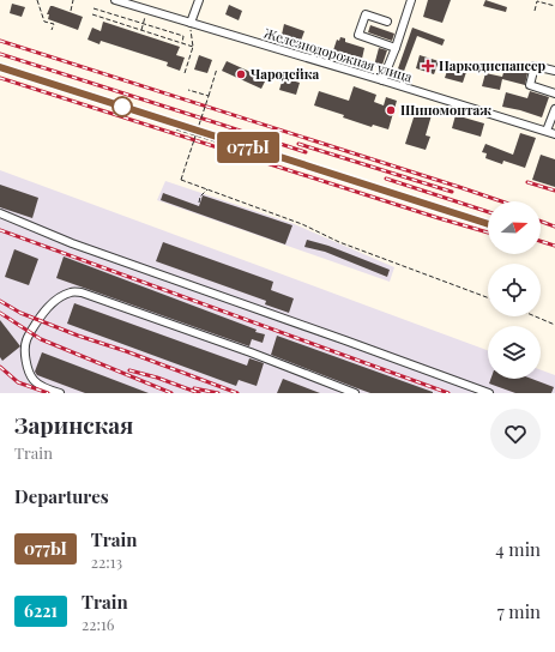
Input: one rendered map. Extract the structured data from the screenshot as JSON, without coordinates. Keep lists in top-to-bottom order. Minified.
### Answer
{"streets":{"street":["Железнодорожная улица"]},"places":{"health":["Наркодиспансер"],"other":["Чародейка","Шиномонтаж"]},"north":"right","page":{"on_map":"077Ы","heading":[["Заринская","Train"],"Departures"],"list":[{"mark":"077Ы","name":"Train","note":"22:13","value":"4 min"},{"mark":"6221","name":"Train","note":"22:16","value":"7 min"}]}}
